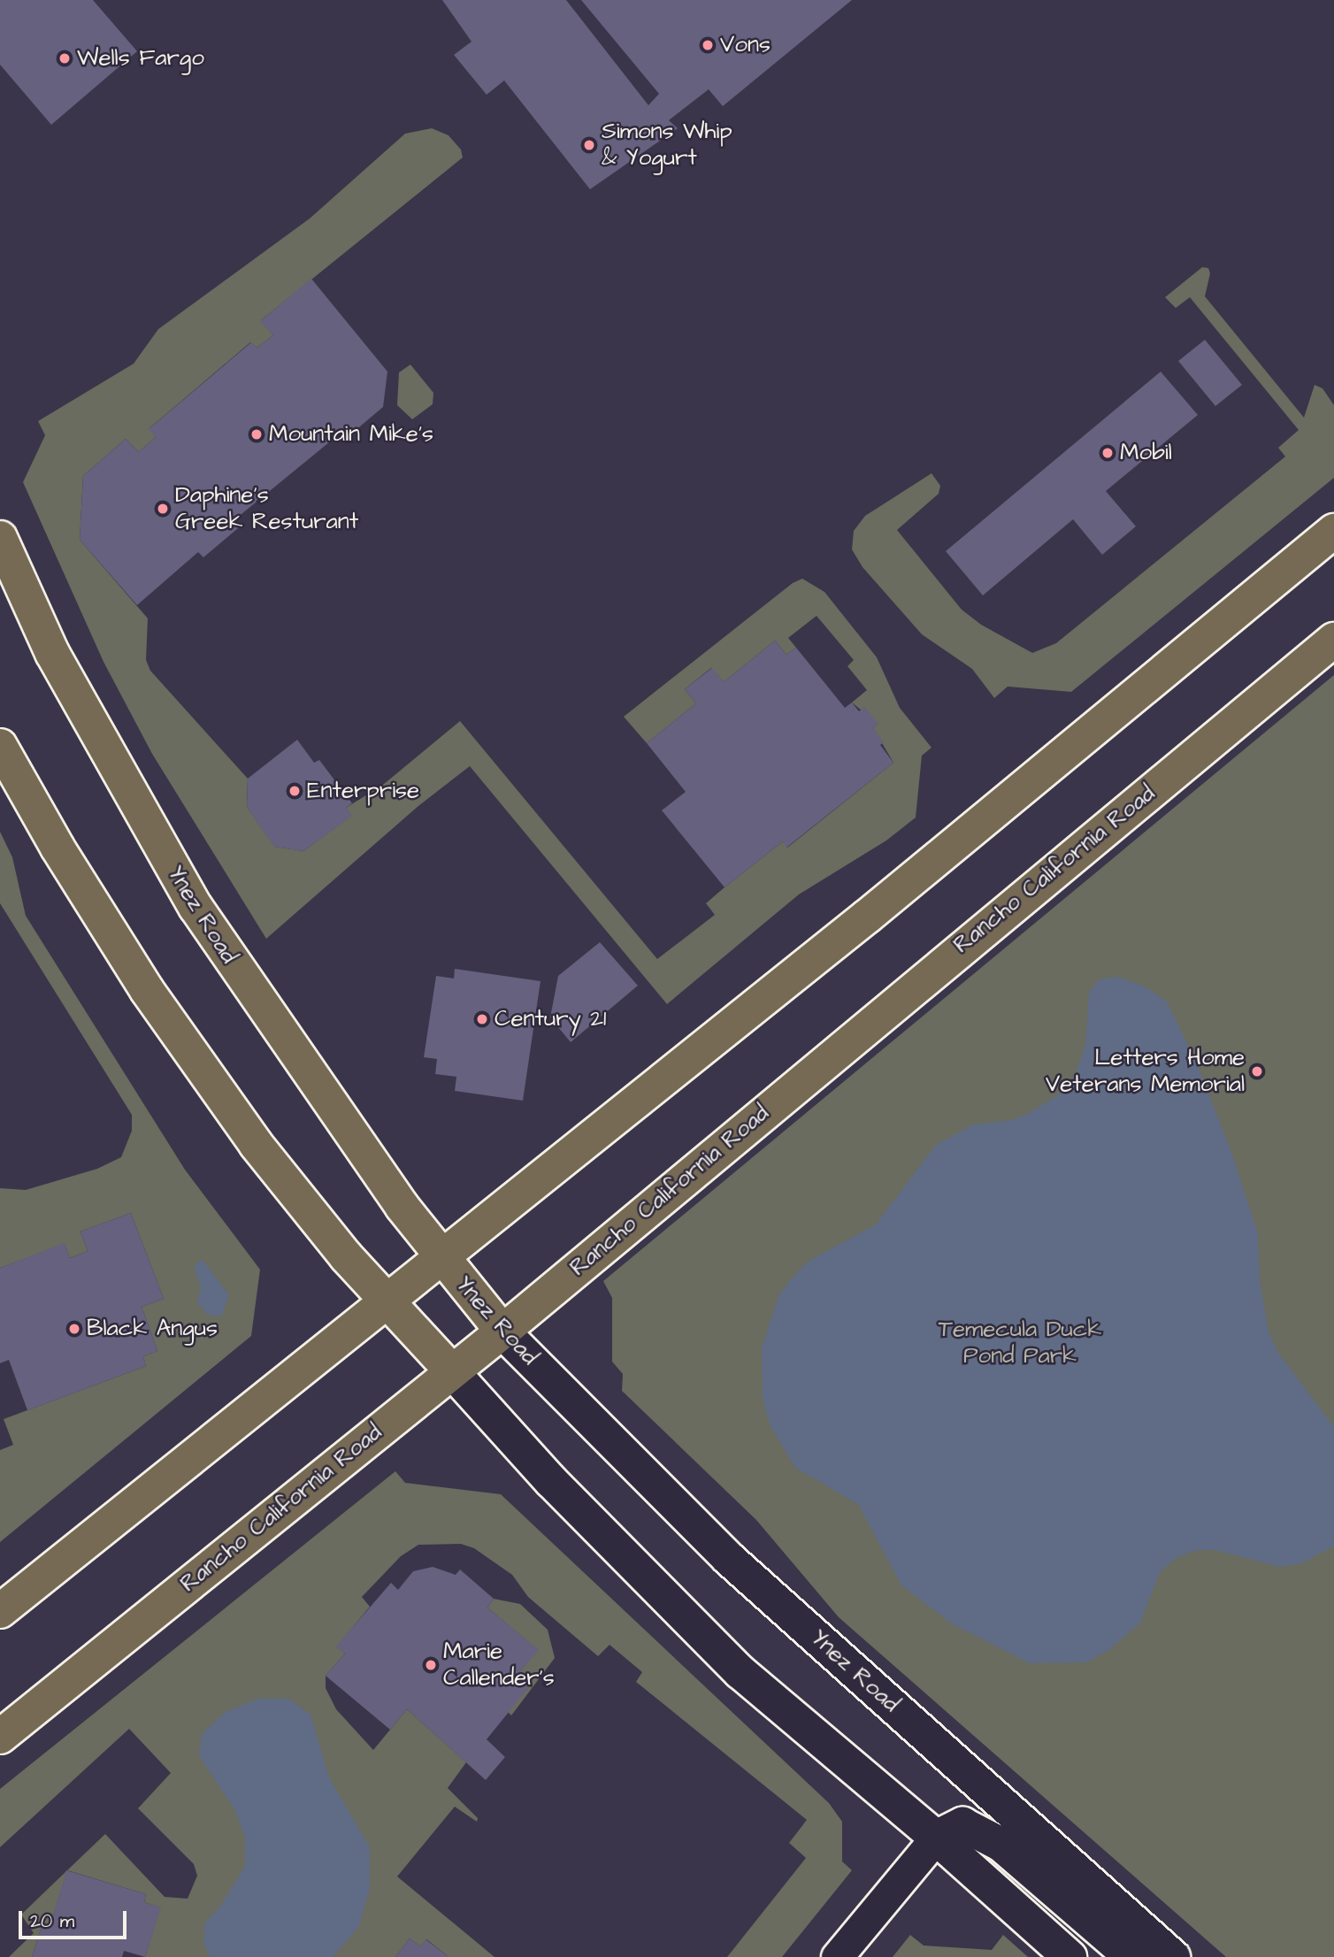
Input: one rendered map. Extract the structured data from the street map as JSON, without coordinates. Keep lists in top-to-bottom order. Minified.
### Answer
{"streets":{"main road":["Rancho California Road","Ynez Road"]},"crossings":[["Rancho California Road","Ynez Road"]],"parks":["Temecula Duck Pond Park"],"places":["Vons","Wells Fargo","Simons Whip & Yogurt","Mountain Mike's","Mobil","Daphine’s Greek Resturant","Enterprise","Century 21","Letters Home Veterans Memorial","Black Angus","Marie Callender's"],"scale_bar":"20 m"}
